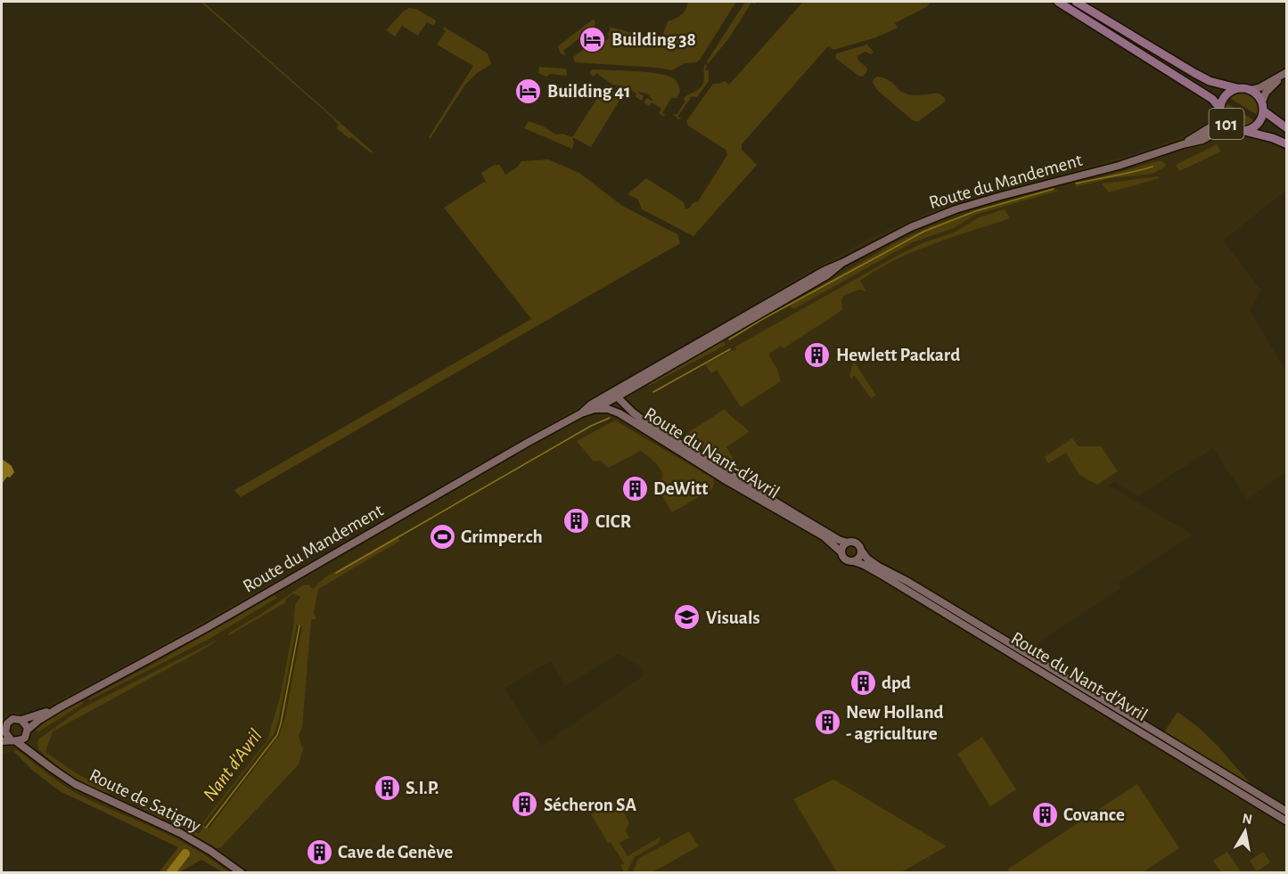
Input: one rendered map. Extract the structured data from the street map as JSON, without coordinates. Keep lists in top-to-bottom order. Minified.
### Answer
{"streets":{"main road":["101","Route du Mandement","Route du Nant-d'Avril","Route de Satigny"]},"crossings":[["101","Route du Mandement"],["Route du Mandement","Route du Nant-d'Avril"],["Route du Mandement","Route de Satigny"]],"water":["Nant d'Avril"],"places":{"hotel":["Building 38","Building 41"],"building":["Hewlett Packard","DeWitt","CICR","dpd","New Holland - agriculture","S.I.P.","Sécheron SA","Covance","Cave de Genève"],"sports":["Grimper.ch"],"school or university":["Visuals"]},"north":"top"}
